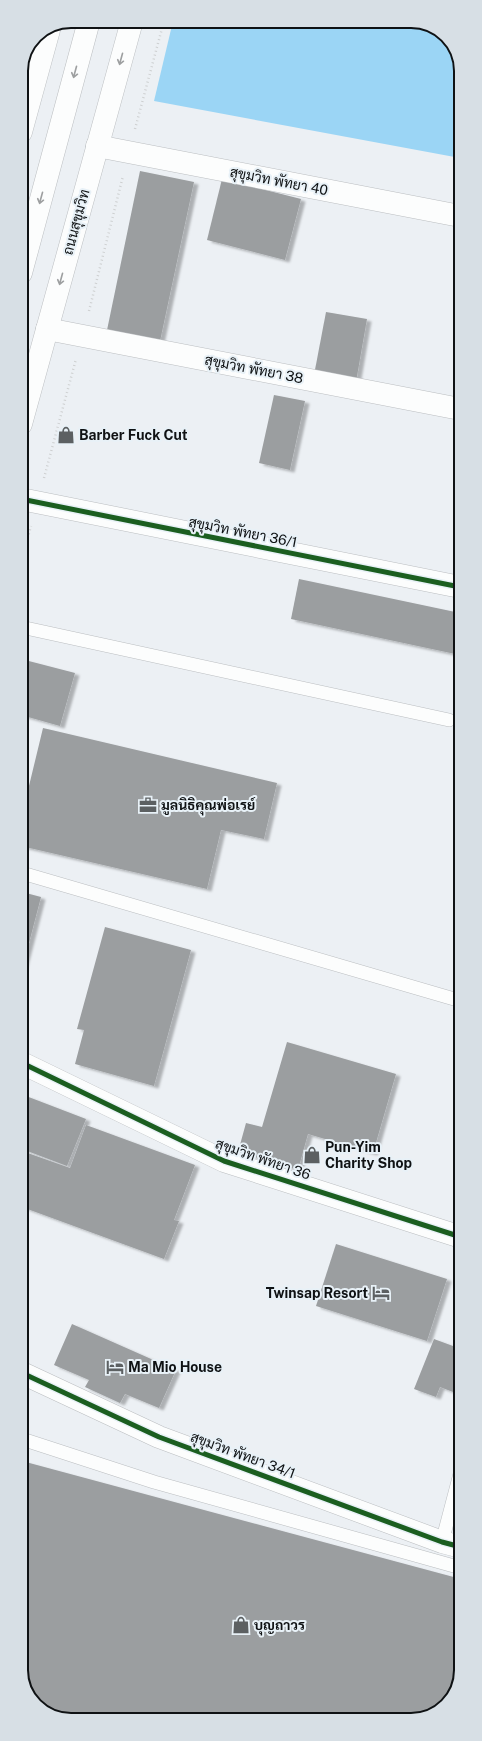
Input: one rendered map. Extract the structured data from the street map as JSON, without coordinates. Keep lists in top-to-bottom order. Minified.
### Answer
{"streets":{"main road":["สุขุมวิท พัทยา 40","ถนนสุขุมวิท","สุขุมวิท พัทยา 38","สุขุมวิท พัทยา 36/1","สุขุมวิท พัทยา 36","สุขุมวิท พัทยา 34/1"]},"crossings":[["สุขุมวิท พัทยา 40","ถนนสุขุมวิท"],["ถนนสุขุมวิท","สุขุมวิท พัทยา 38"]],"places":{"shop":["Barber Fuck Cut","Pun-Yim Charity Shop","บุญถาวร"],"office":["มูลนิธิคุณพ่อเรย์"],"hotel":["Twinsap Resort","Ma Mio House"]}}
